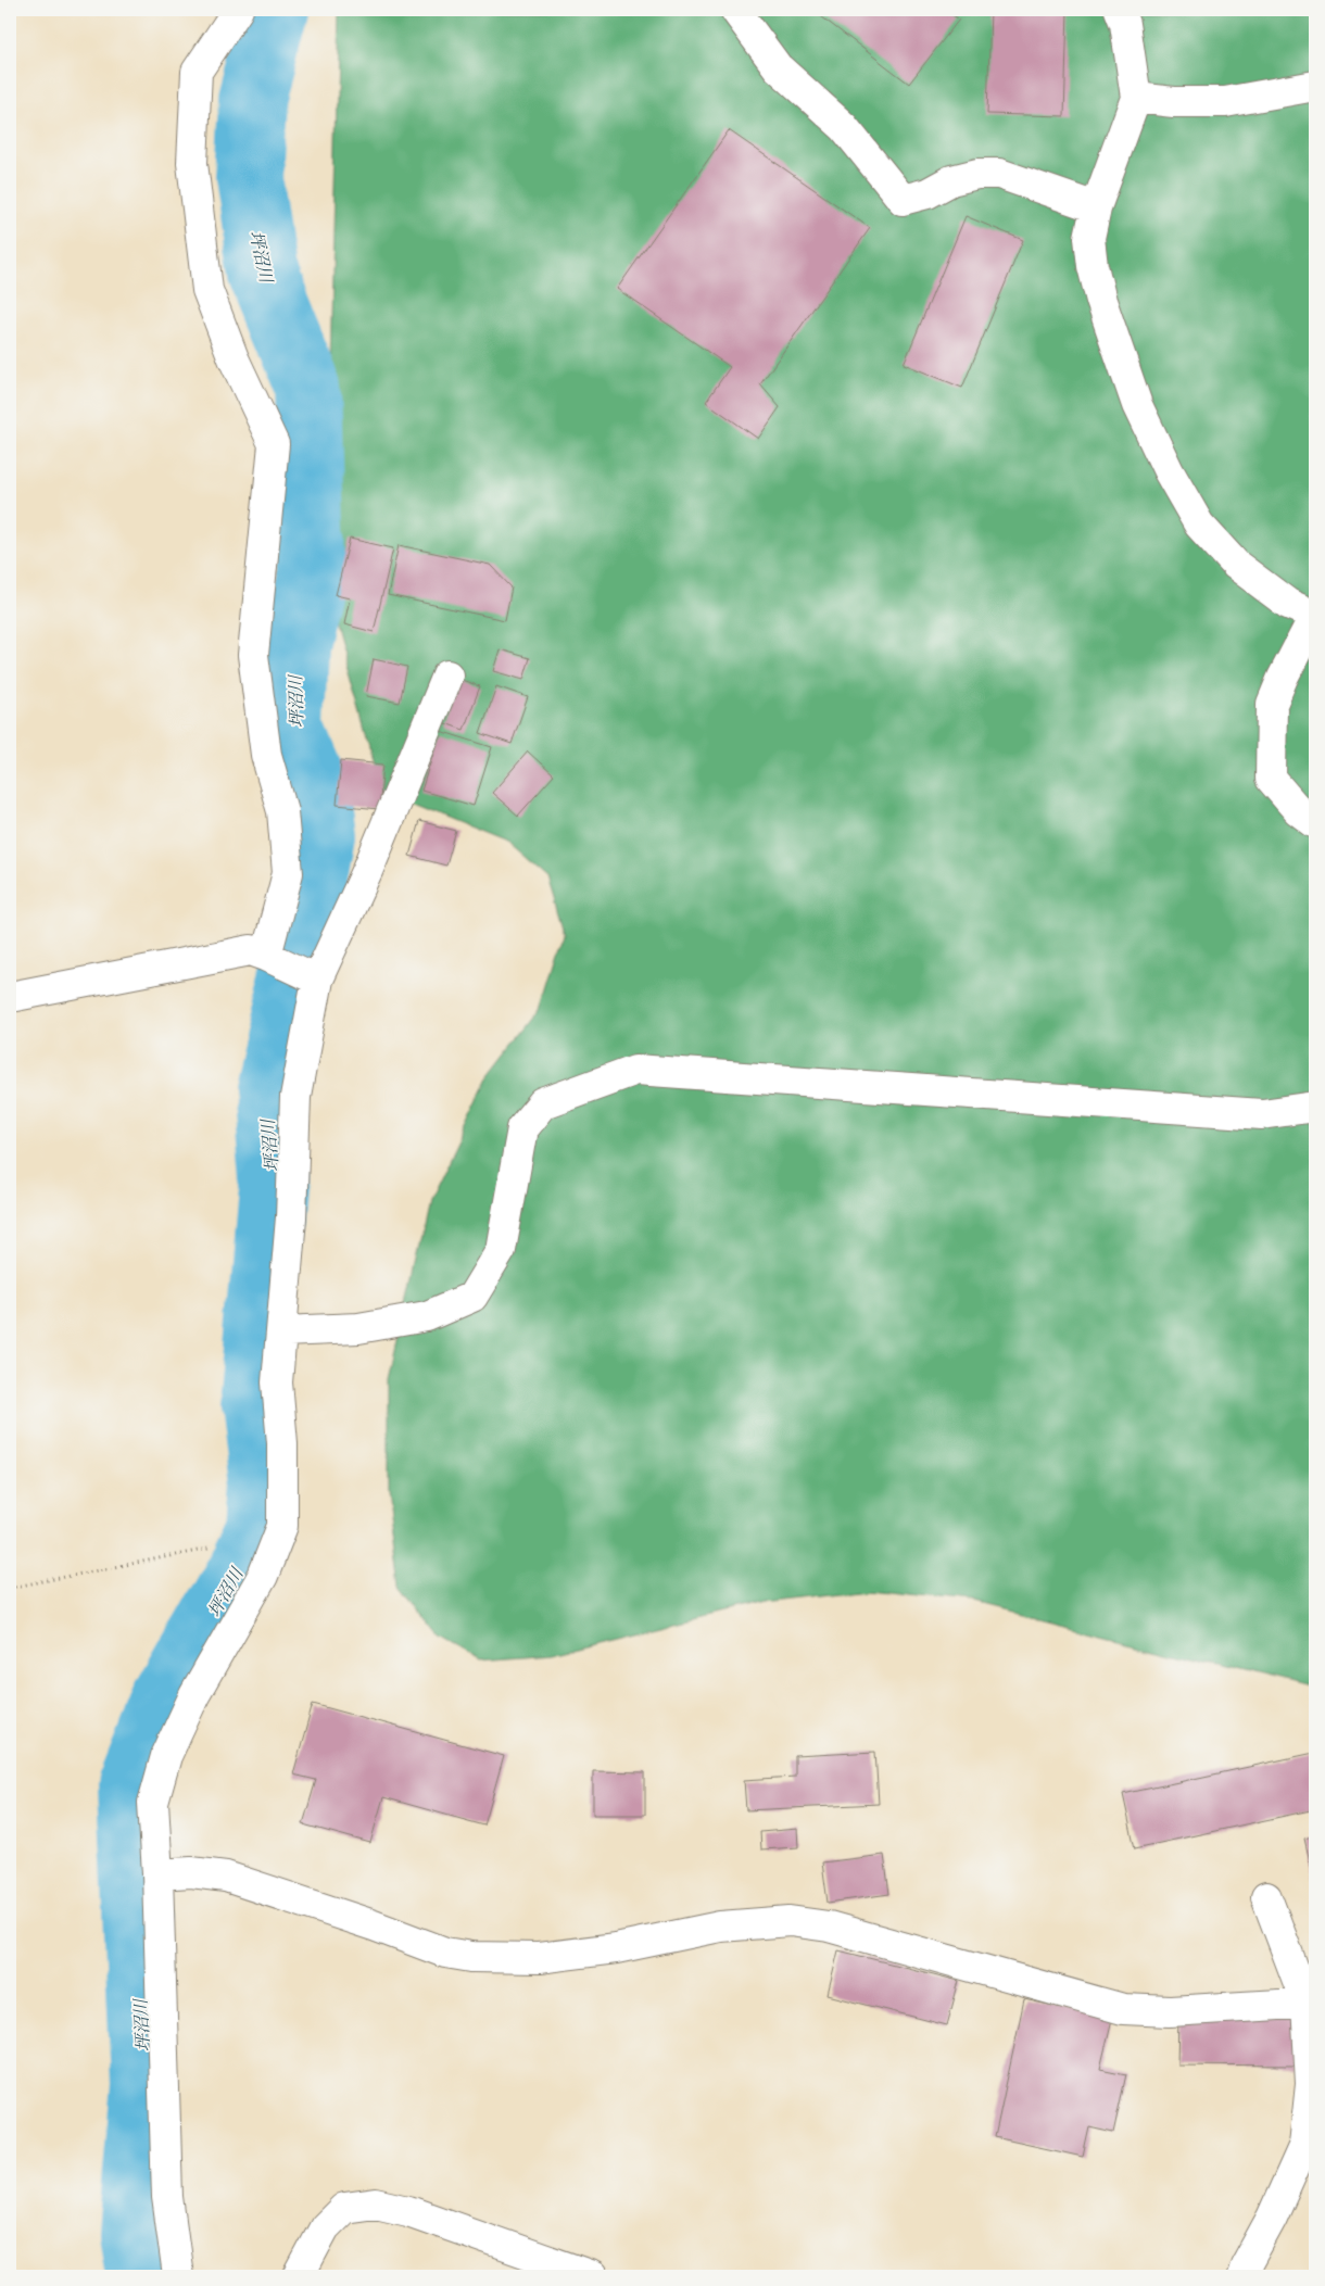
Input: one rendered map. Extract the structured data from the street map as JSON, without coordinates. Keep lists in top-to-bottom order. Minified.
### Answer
{"water":["坪沼川"]}
